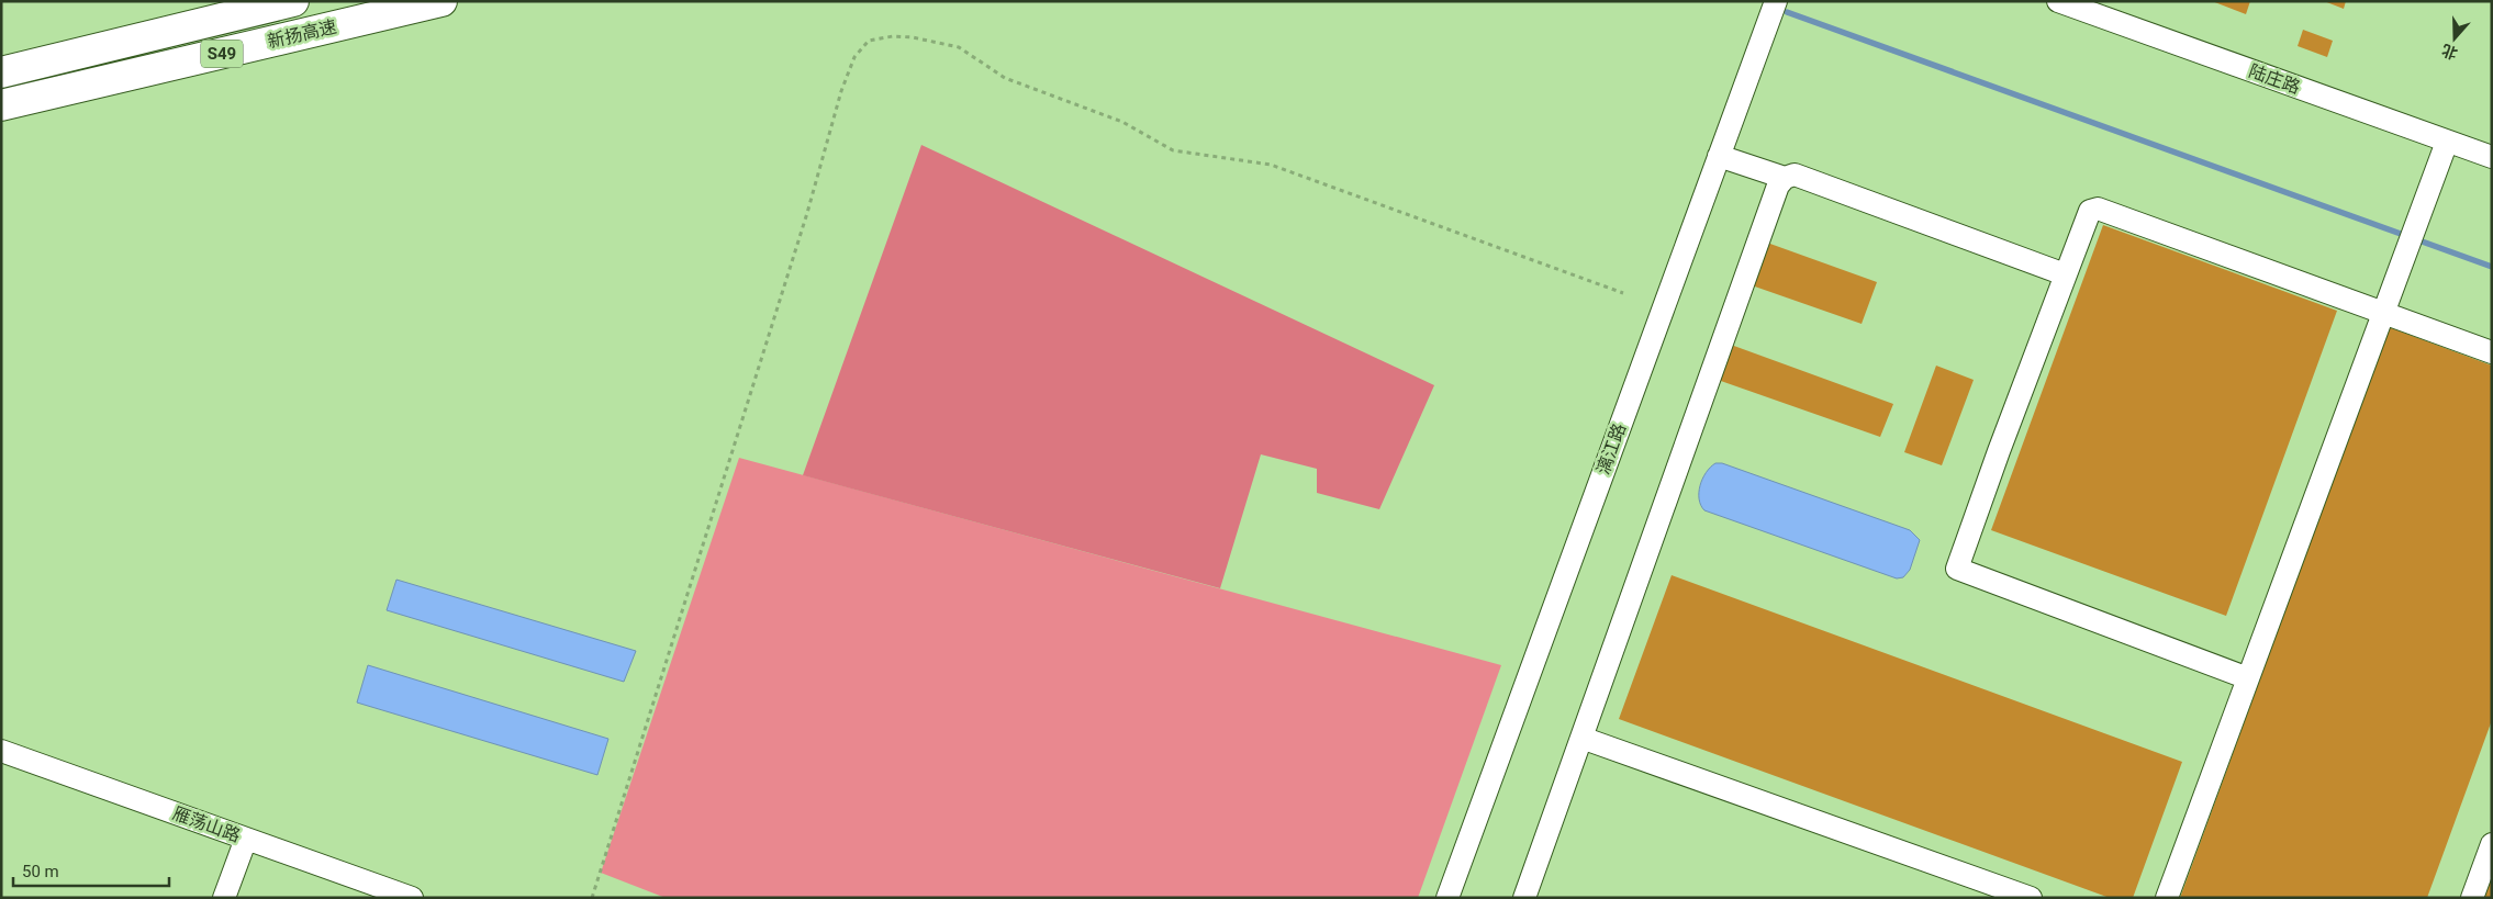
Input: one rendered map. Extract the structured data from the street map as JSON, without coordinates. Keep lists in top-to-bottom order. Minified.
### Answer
{"streets":{"highway":["新扬高速","S49"],"street":["陆庄路","漓江路","雁荡山路"]},"scale_bar":"50 m","north":"bottom"}
